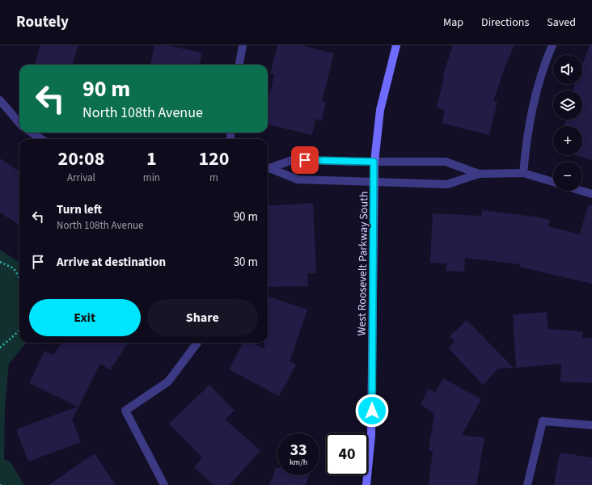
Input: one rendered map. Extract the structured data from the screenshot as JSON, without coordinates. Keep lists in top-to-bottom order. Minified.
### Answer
{"streets":{"street":["West Roosevelt Parkway South"]},"page":{"header":"Routely","nav":["Map","Directions","Saved"],"map_buttons":["+","−"],"turn":["90 m","North 108th Avenue"],"eta":["20:08","Arrival","1","min","120","m"],"list":[{"name":"Turn left","note":"North 108th Avenue","value":"90 m"},{"name":"Arrive at destination","value":"30 m"}],"buttons":["Exit","Share"],"speed":"33 km/h","limit":"40"}}
